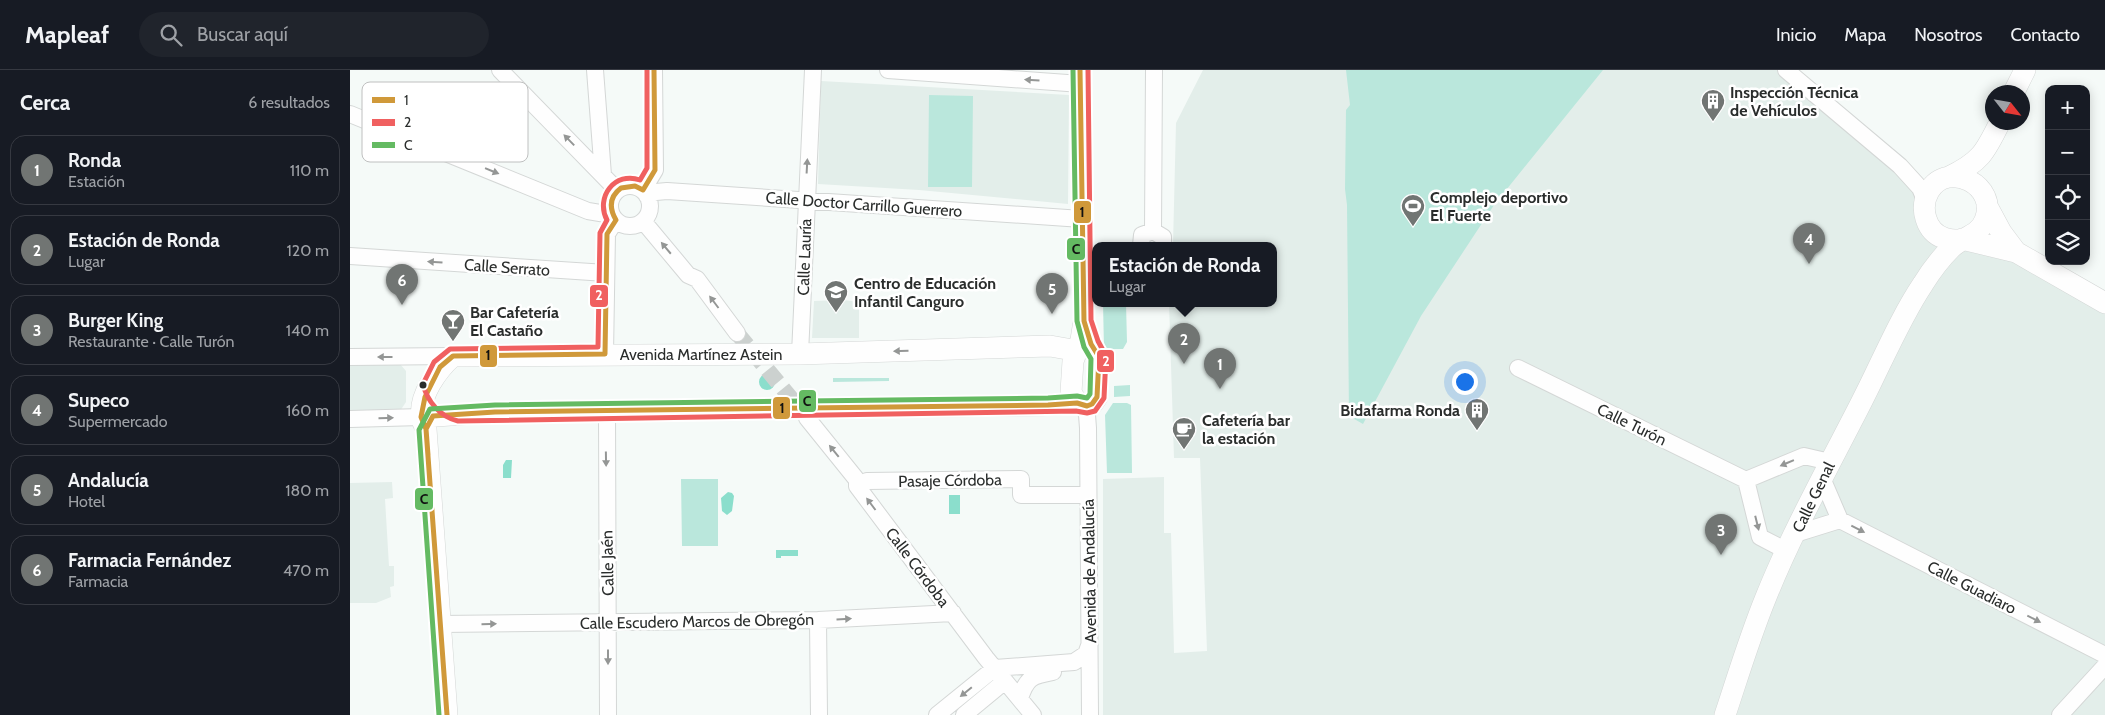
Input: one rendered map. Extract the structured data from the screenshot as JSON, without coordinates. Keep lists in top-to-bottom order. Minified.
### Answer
{"streets":{"main road":["Avenida Martínez Astein","Calle Genal","Avenida de Andalucía"],"street":["Calle Doctor Carrillo Guerrero","Calle Lauría","Calle Serrato","Calle Turón","Pasaje Córdoba","Calle Jaén","Calle Córdoba","Calle Guadiaro","Calle Escudero Marcos de Obregón"]},"crossings":[["Calle Doctor Carrillo Guerrero","Calle Lauría"],["Calle Doctor Carrillo Guerrero","Avenida de Andalucía"],["Calle Lauría","Avenida Martínez Astein"],["Avenida Martínez Astein","Avenida de Andalucía"],["Pasaje Córdoba","Calle Córdoba"],["Pasaje Córdoba","Avenida de Andalucía"],["Calle Jaén","Calle Escudero Marcos de Obregón"],["Calle Córdoba","Calle Escudero Marcos de Obregón"]],"one_way":["Calle Lauría","Calle Jaén","Calle Córdoba","Calle Guadiaro","Calle Escudero Marcos de Obregón"],"places":{"building":["Inspección Técnica de Vehículos","Bidafarma Ronda"],"sports":["Complejo deportivo El Fuerte"],"school or university":["Centro de Educación Infantil Canguro"],"bar":["Bar Cafetería El Castaño"],"cafe":["Cafetería bar la estación"]},"lines":["transit line 1","transit line 2","transit line C"],"legend":["1","2","C"],"north":"bottom right","page":{"header":"Mapleaf","search":"Buscar aquí","nav":["Inicio","Mapa","Nosotros","Contacto"],"heading":["Cerca","6 resultados"],"map_buttons":["+","−"],"list":[{"mark":"1","name":"Ronda","note":"Estación","value":"110 m"},{"mark":"2","name":"Estación de Ronda","note":"Lugar","value":"120 m"},{"mark":"3","name":"Burger King","note":"Restaurante · Calle Turón","value":"140 m"},{"mark":"4","name":"Supeco","note":"Supermercado","value":"160 m"},{"mark":"5","name":"Andalucía","note":"Hotel","value":"180 m"},{"mark":"6","name":"Farmacia Fernández","note":"Farmacia","value":"470 m"}],"pins":["4","6","5","2","1","3"],"popup":["Estación de Ronda","Lugar"]}}
